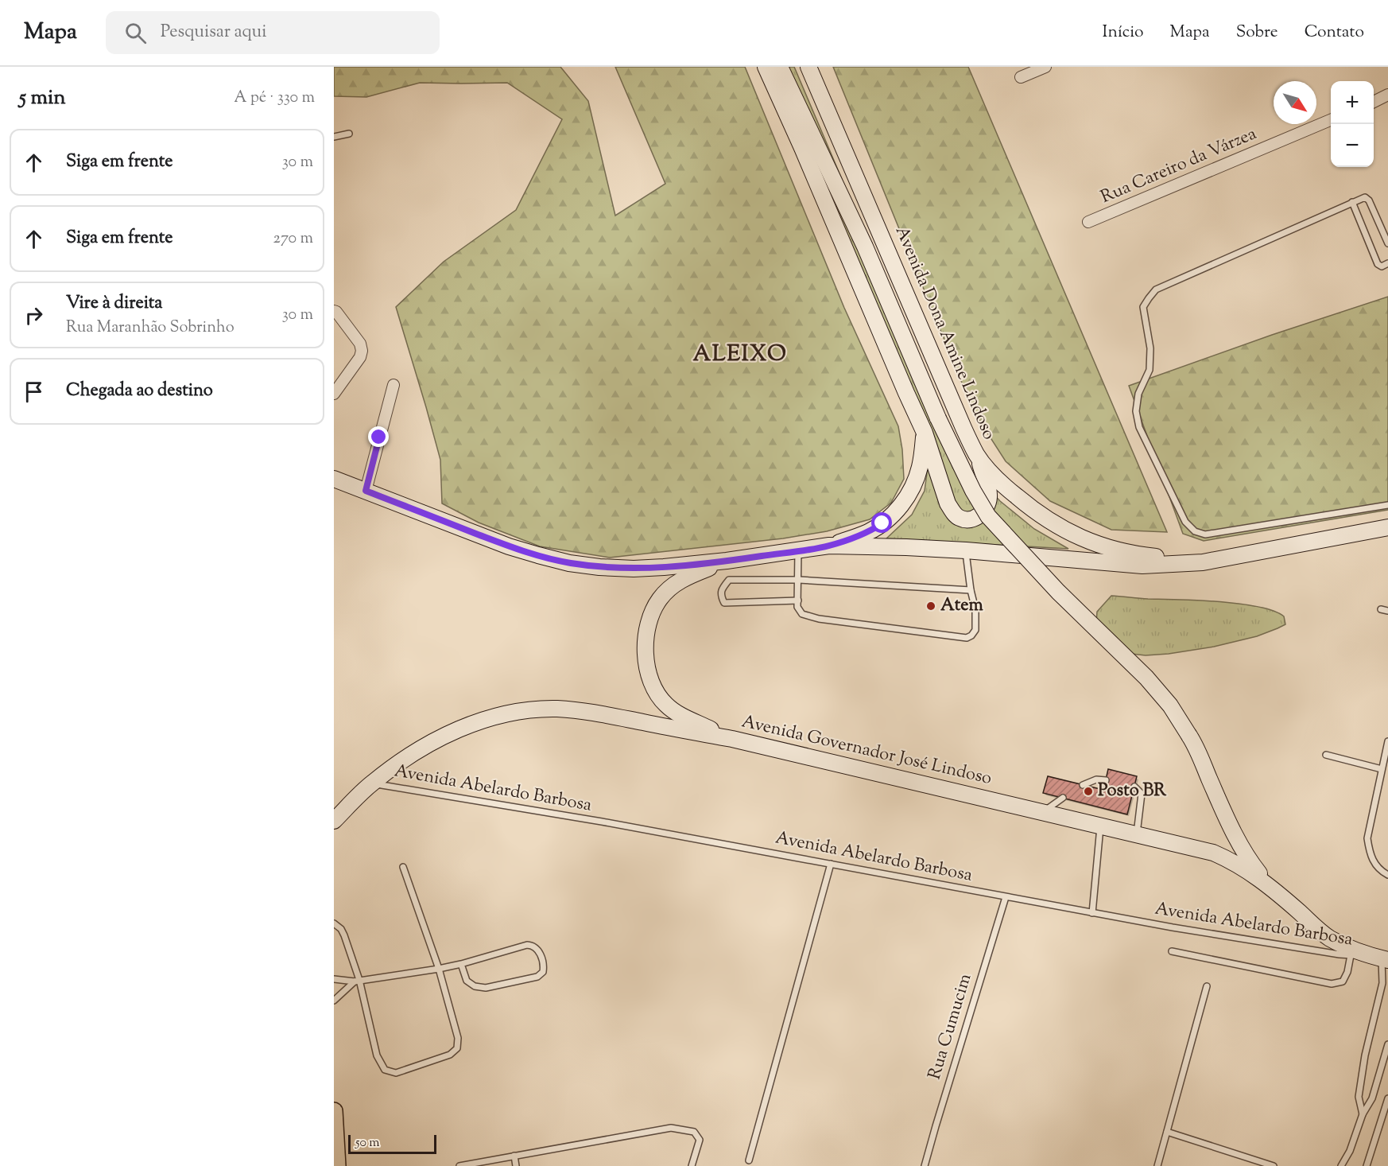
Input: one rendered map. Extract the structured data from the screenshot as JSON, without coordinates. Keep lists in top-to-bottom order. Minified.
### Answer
{"streets":{"main road":["Avenida Dona Amine Lindoso","Avenida Governador José Lindoso"],"street":["Rua Careiro da Várzea"],"lane":["Avenida Abelardo Barbosa","Rua Cumucim"]},"crossings":[["Avenida Governador José Lindoso","Avenida Abelardo Barbosa"],["Avenida Abelardo Barbosa","Rua Cumucim"]],"districts":["ALEIXO"],"places":["Atem","Posto BR"],"scale_bar":"50 m","north":"bottom right","page":{"header":"Mapa","search":"Pesquisar aqui","nav":["Início","Mapa","Sobre","Contato"],"heading":["5 min","A pé · 330 m"],"map_buttons":["+","−"],"list":[["Siga em frente","30 m"],["Siga em frente","270 m"],["Vire à direita","Rua Maranhão Sobrinho","30 m"],"Chegada ao destino"],"scale":"50 m"}}
